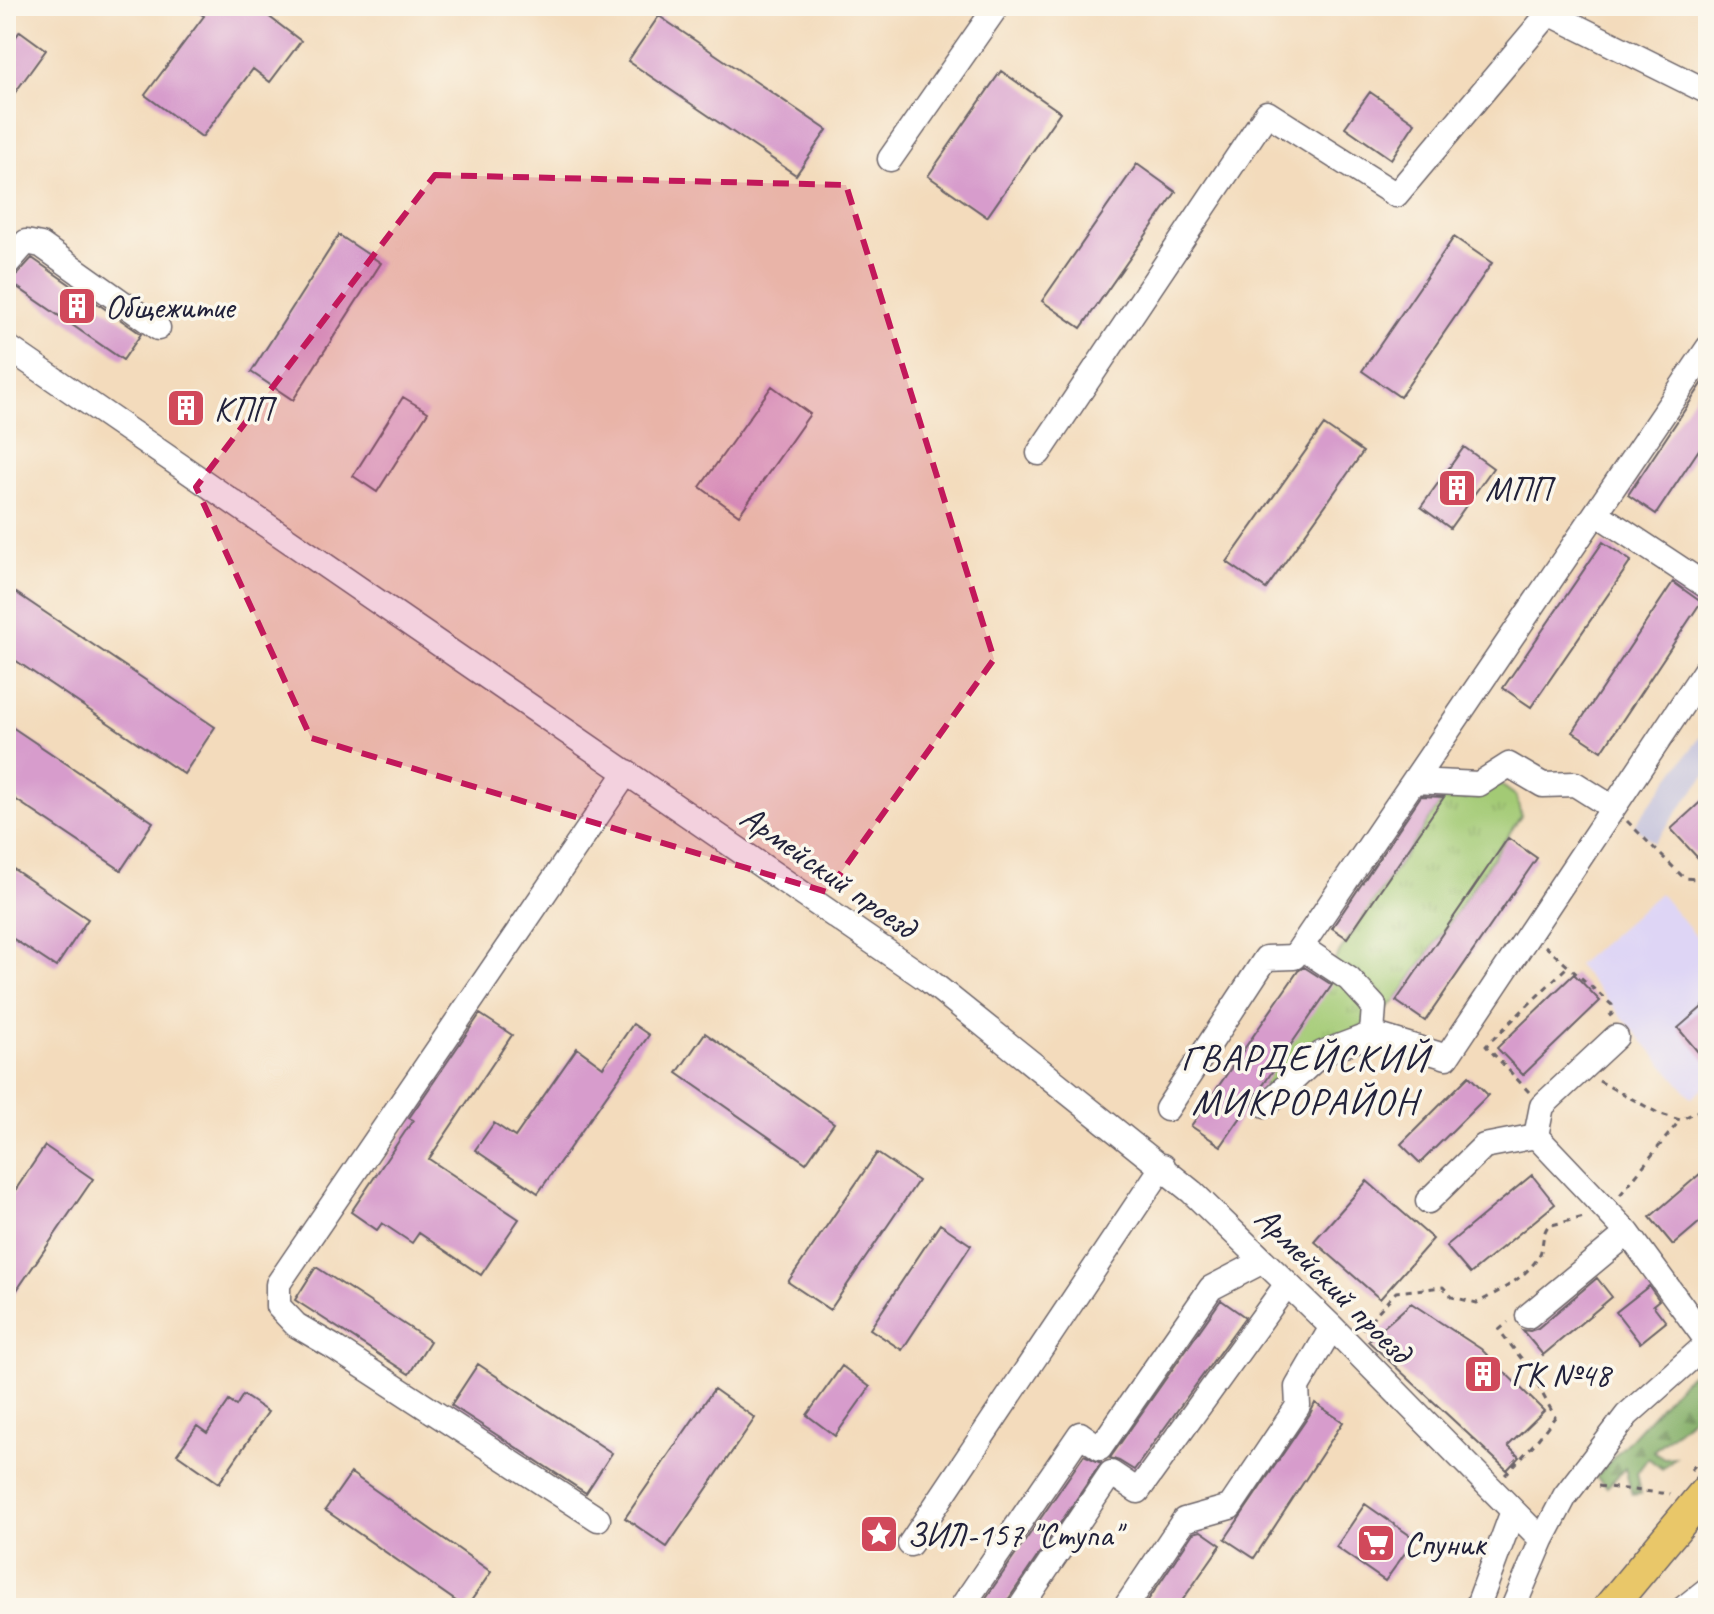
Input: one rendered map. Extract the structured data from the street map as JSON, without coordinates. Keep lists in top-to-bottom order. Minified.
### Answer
{"streets":{"street":["Армейский проезд"]},"districts":["ГВАРДЕЙСКИЙ МИКРОРАЙОН"],"places":{"building":["Общежитие","КПП","МПП","ГК №48"],"place":["ЗИЛ-157 \"Ступа\""],"supermarket":["Спуник"]}}
